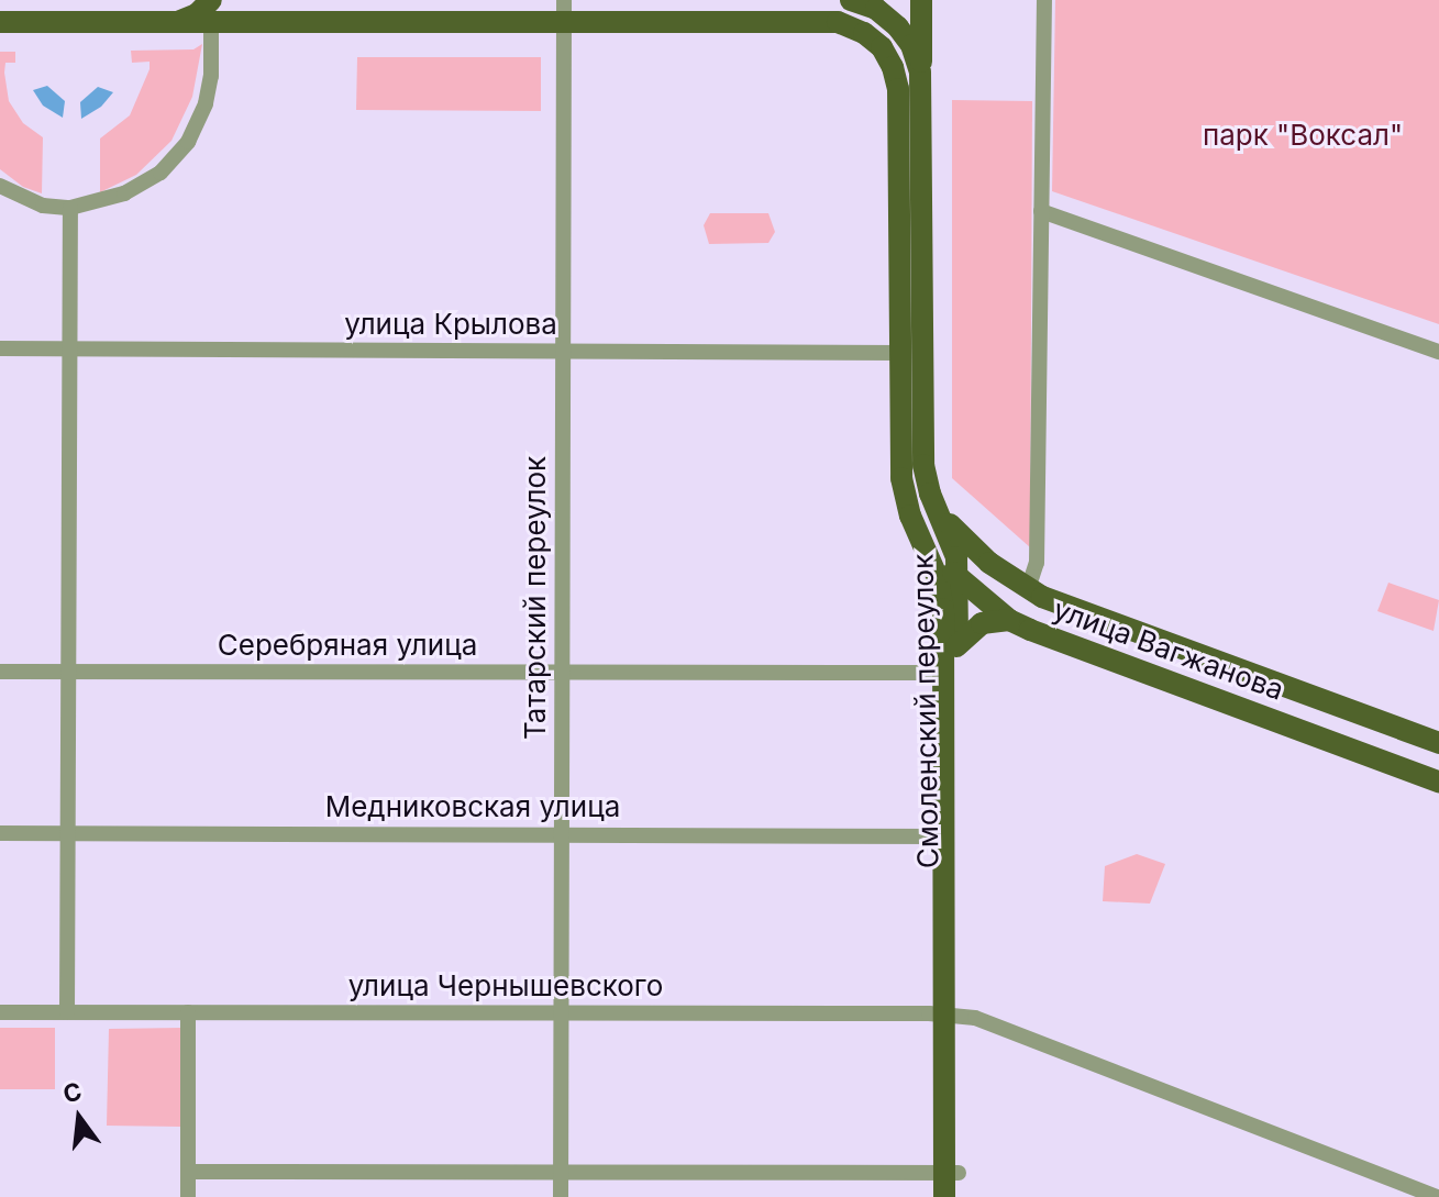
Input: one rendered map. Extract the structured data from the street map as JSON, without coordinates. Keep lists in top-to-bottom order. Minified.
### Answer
{"streets":{"main road":["улица Вагжанова","Смоленский переулок"],"street":["улица Крылова","Татарский переулок","Серебряная улица","Медниковская улица","улица Чернышевского"]},"crossings":[["улица Крылова","Татарский переулок"],["улица Крылова","Смоленский переулок"],["Татарский переулок","Серебряная улица"],["Татарский переулок","Смоленский переулок"],["Татарский переулок","Медниковская улица"],["Татарский переулок","улица Чернышевского"],["Серебряная улица","Смоленский переулок"],["улица Вагжанова","Смоленский переулок"],["Смоленский переулок","Медниковская улица"],["Смоленский переулок","улица Чернышевского"]],"parks":["парк \"Воксал\""],"north":"top"}
